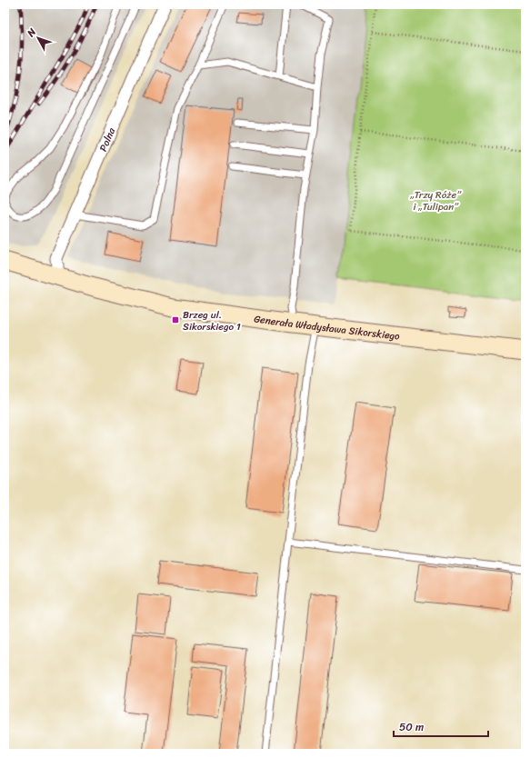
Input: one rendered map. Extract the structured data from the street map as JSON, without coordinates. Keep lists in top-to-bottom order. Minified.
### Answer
{"streets":{"main road":["Generała Władysława Sikorskiego"],"street":["Polna"]},"crossings":[["Polna","Generała Władysława Sikorskiego"]],"parks":["„Trzy Róże” i „Tulipan”"],"places":{"transit":["Brzeg ul. Sikorskiego 1"]},"scale_bar":"50 m","north":"top left"}
